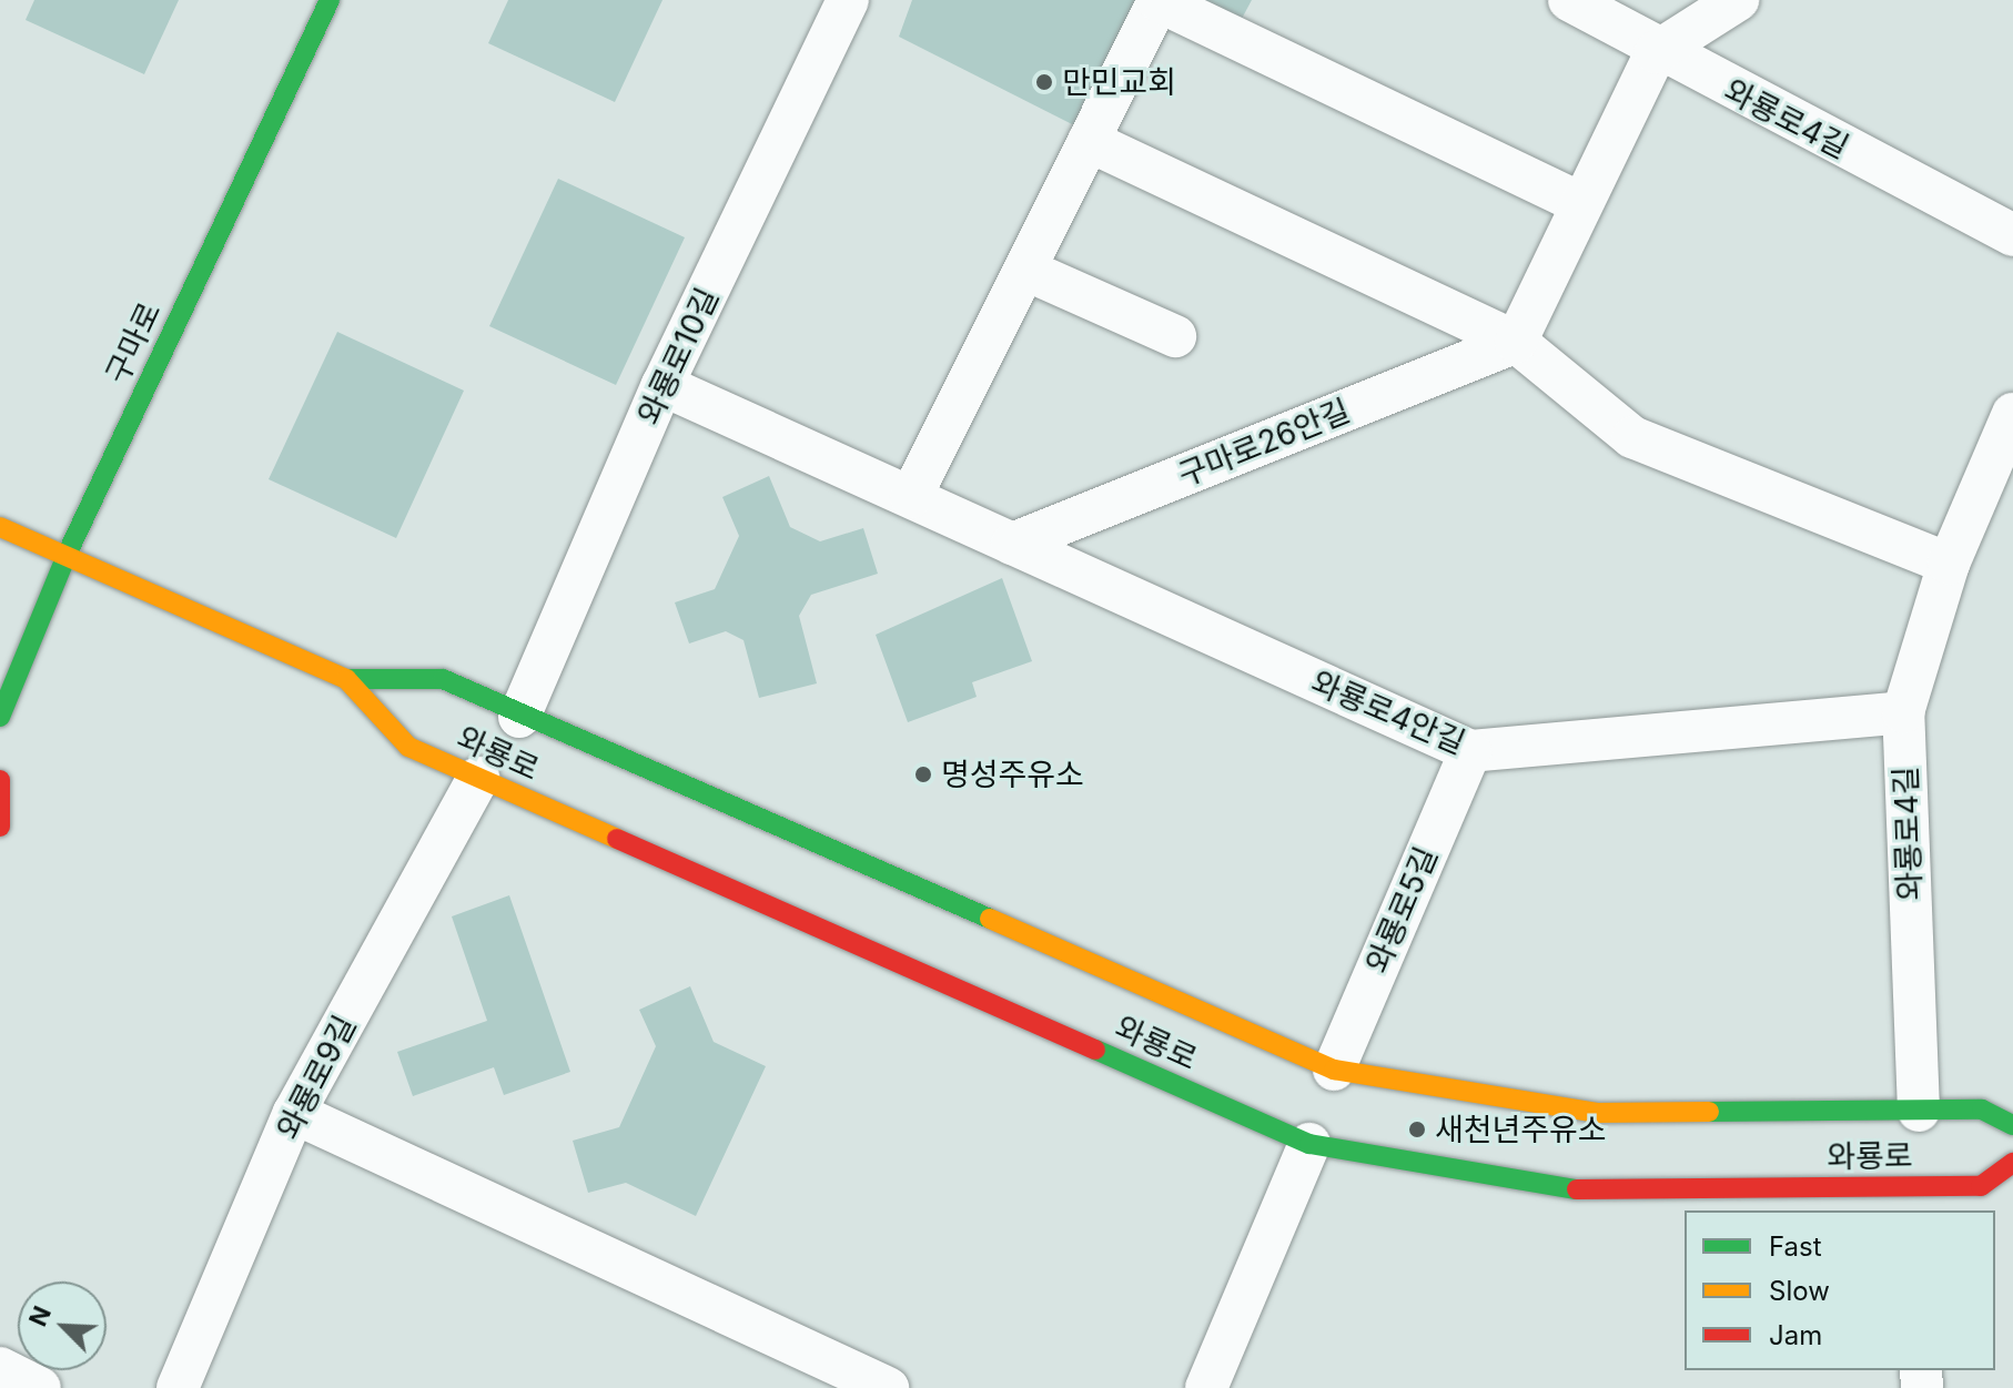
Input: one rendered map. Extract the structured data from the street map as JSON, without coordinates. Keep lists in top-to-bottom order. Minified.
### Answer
{"streets":{"main road":["구마로","와룡로"],"street":["와룡로4길","와룡로10길","구마로26안길","와룡로4안길","와룡로5길","와룡로9길"]},"crossings":[["와룡로4길","와룡로4안길"],["와룡로4길","와룡로"],["구마로","와룡로"],["와룡로10길","와룡로4안길"],["와룡로10길","와룡로"],["구마로26안길","와룡로4안길"],["와룡로4안길","와룡로5길"],["와룡로","와룡로5길"],["와룡로","와룡로9길"]],"places":["만민교회","명성주유소","새천년주유소"],"legend":["Fast","Slow","Jam"],"north":"top left"}
